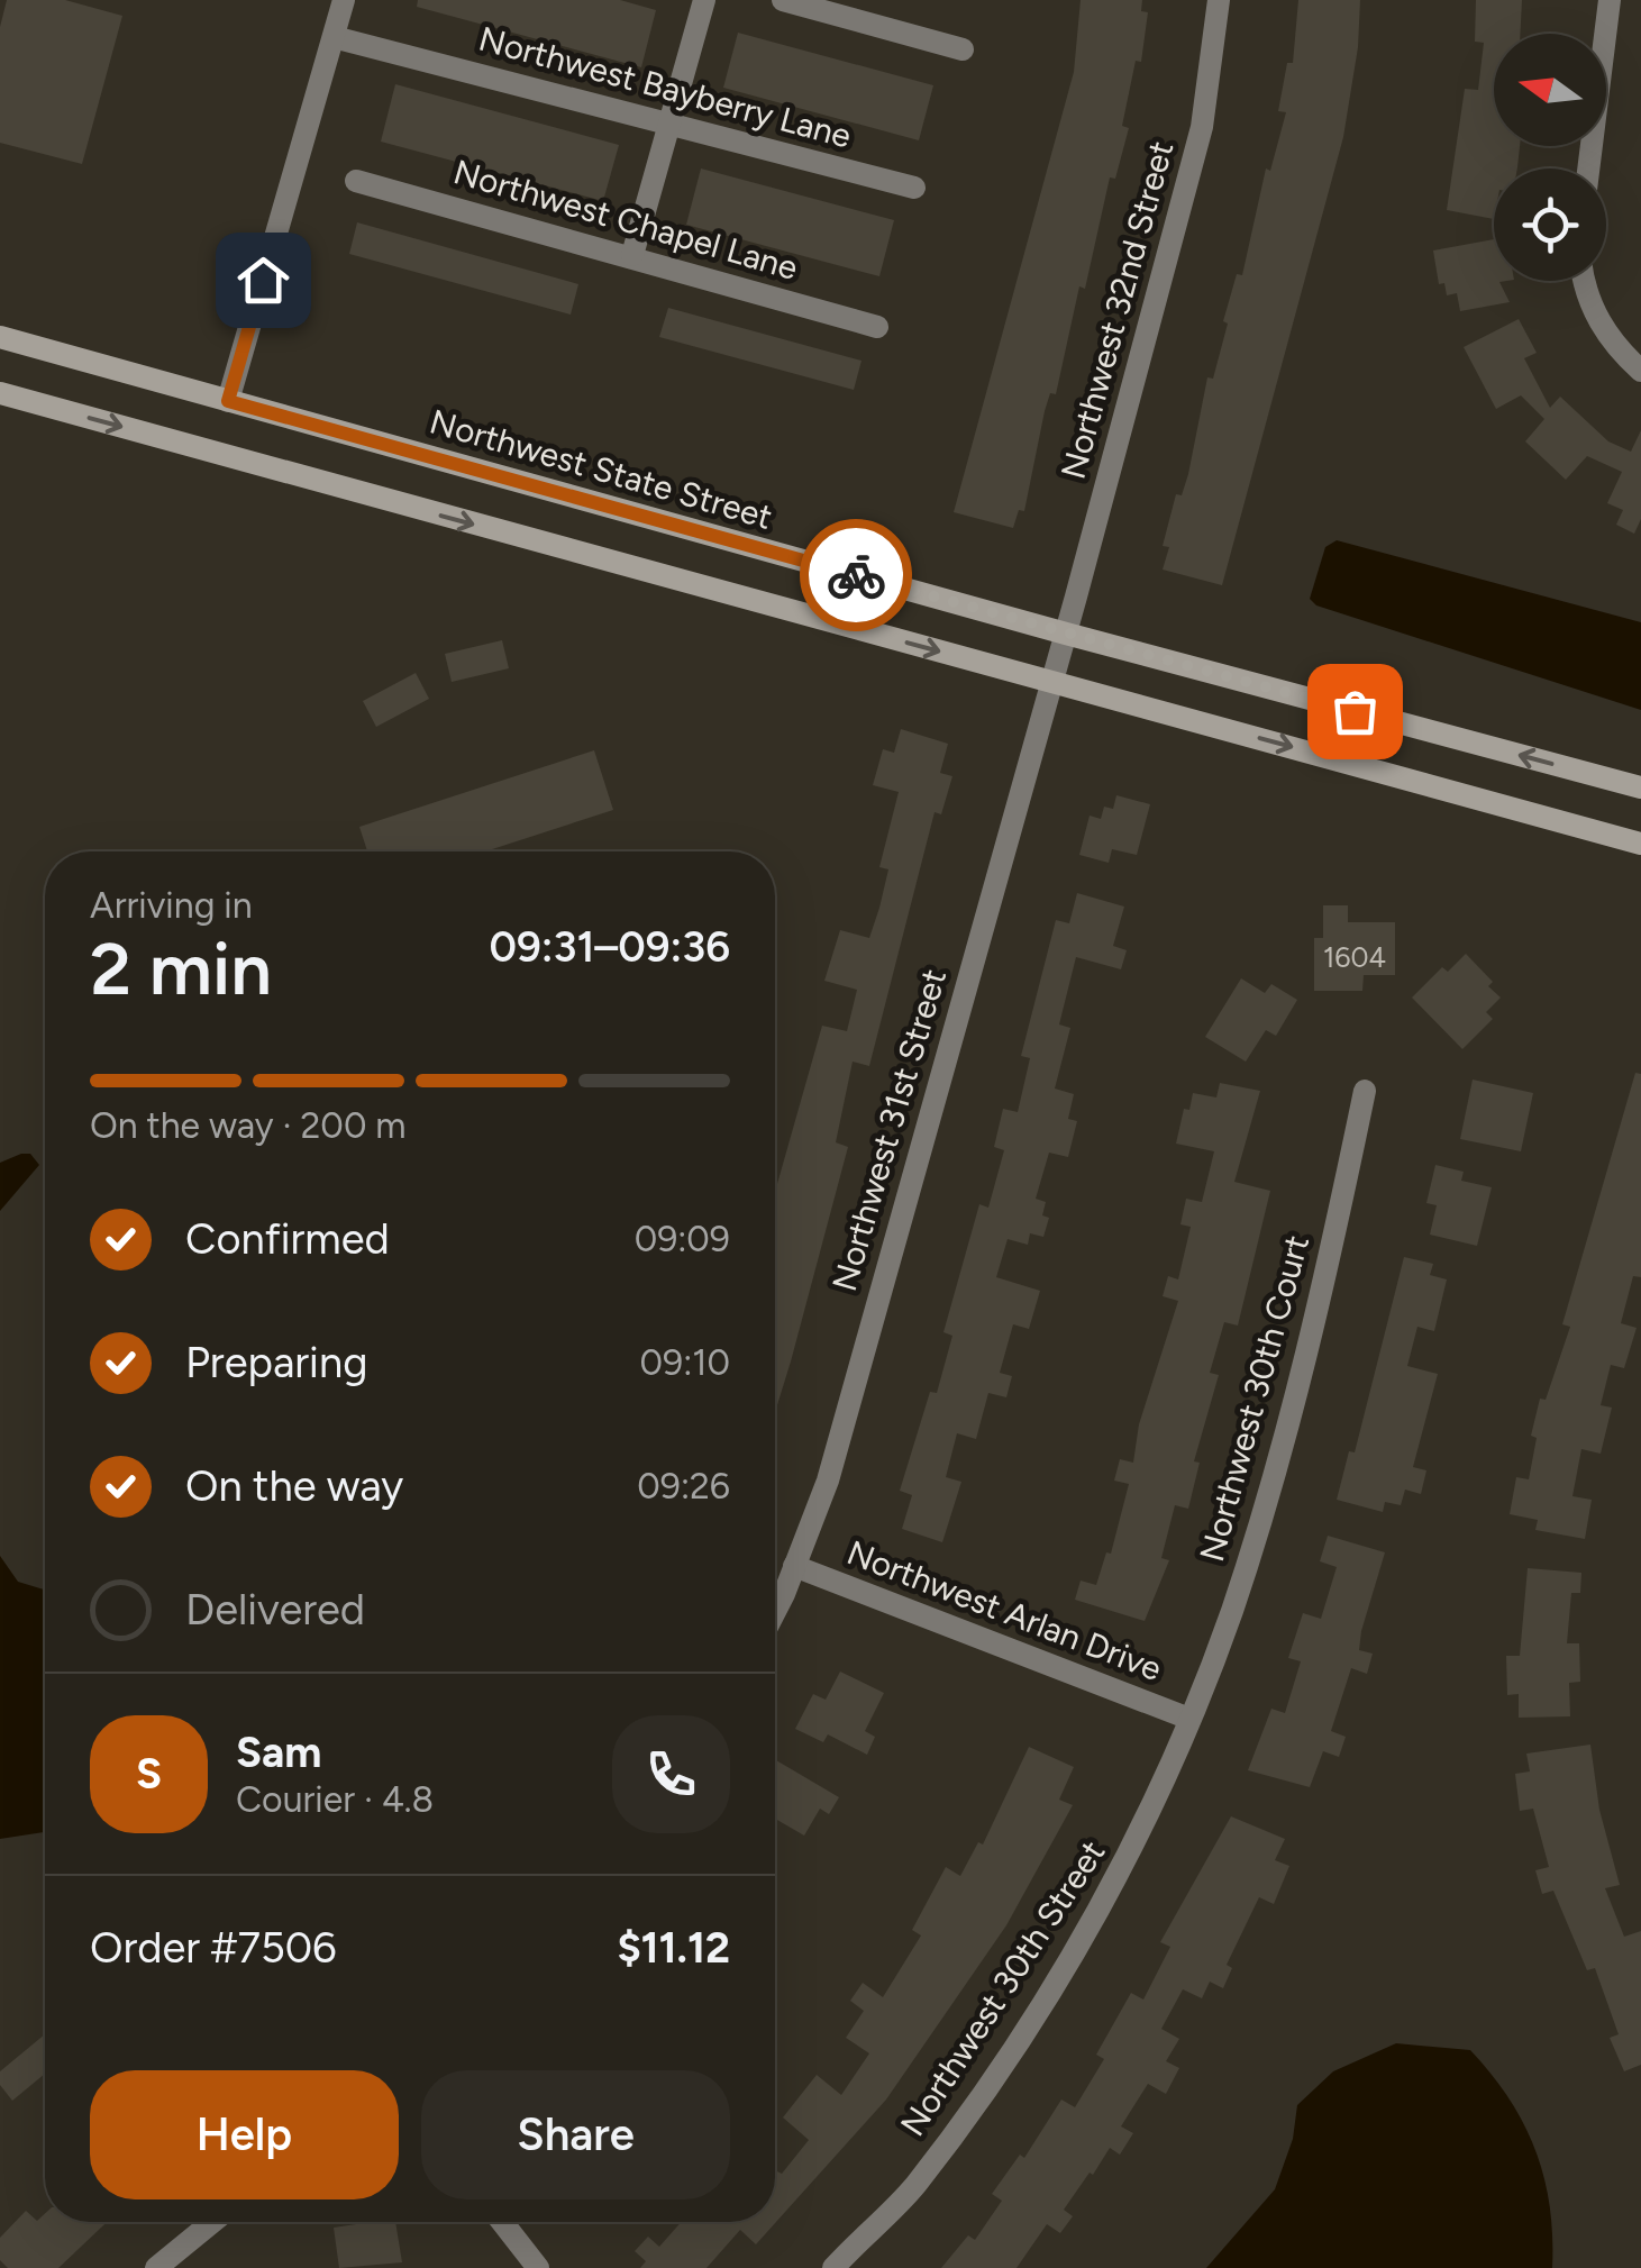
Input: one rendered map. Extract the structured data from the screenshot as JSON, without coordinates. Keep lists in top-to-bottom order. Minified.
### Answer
{"streets":{"main road":["Northwest State Street"],"street":["Northwest Bayberry Lane","Northwest Chapel Lane","Northwest 32nd Street","Northwest 31st Street","Northwest 30th Court","Northwest Arlan Drive","Northwest 30th Street"]},"crossings":[["Northwest 32nd Street","Northwest State Street"],["Northwest 32nd Street","Northwest 31st Street"],["Northwest State Street","Northwest 31st Street"],["Northwest 31st Street","Northwest Arlan Drive"],["Northwest 30th Court","Northwest Arlan Drive"],["Northwest 30th Court","Northwest 30th Street"],["Northwest Arlan Drive","Northwest 30th Street"]],"house_numbers":["1604"],"north":"left","page":{"heading":["2 min","Arriving in","09:31–09:36"],"panel":["Sam","Courier · 4.8","Order #7506","$11.12"],"bar":"On the way · 200 m","list":[["Confirmed","09:09"],["Preparing","09:10"],["On the way","09:26"],"Delivered"],"round":"S","buttons":["Help","Share"]}}
